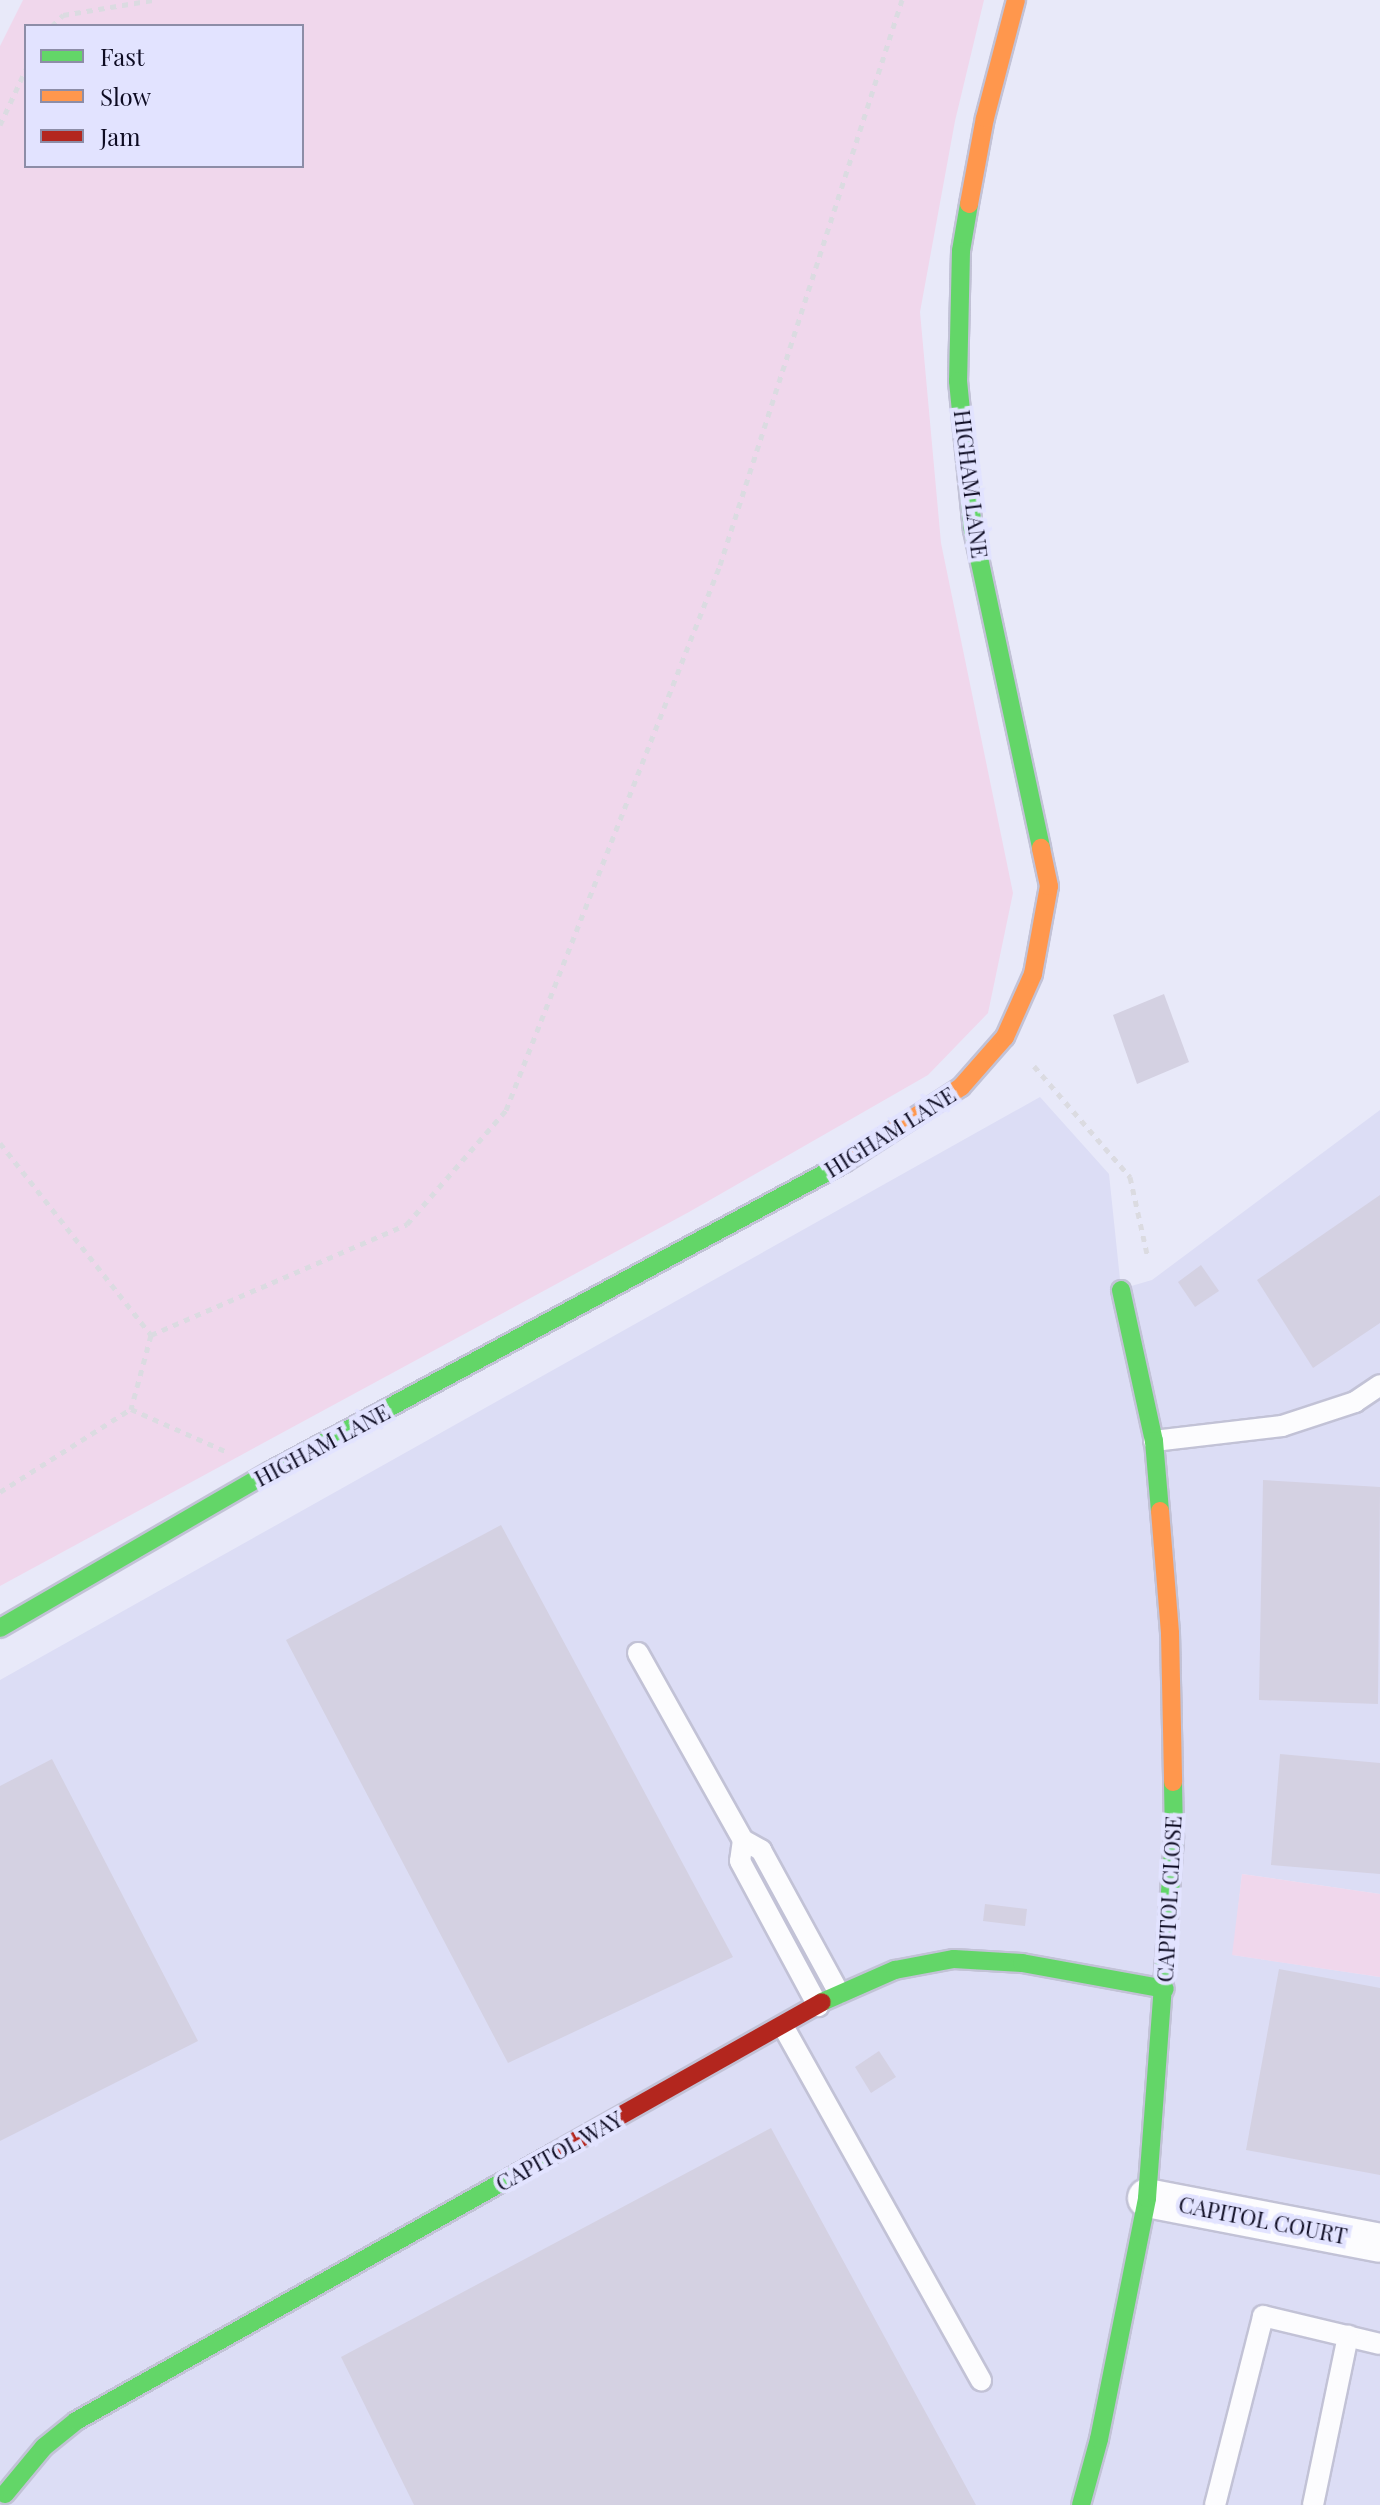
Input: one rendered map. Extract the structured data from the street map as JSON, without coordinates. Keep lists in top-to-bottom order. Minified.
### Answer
{"streets":{"street":["HIGHAM LANE","CAPITOL CLOSE","CAPITOL WAY","CAPITOL COURT"]},"crossings":[["CAPITOL CLOSE","CAPITOL WAY"],["CAPITOL CLOSE","CAPITOL COURT"]],"legend":["Fast","Slow","Jam"]}
